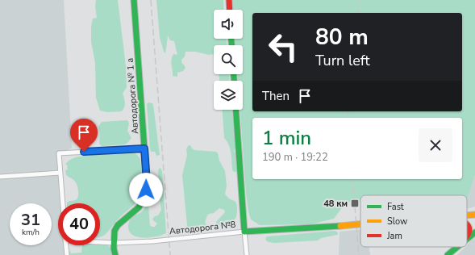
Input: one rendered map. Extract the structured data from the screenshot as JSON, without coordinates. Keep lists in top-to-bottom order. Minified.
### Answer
{"streets":{"street":["Автодорога № 1 а","Автодорога №8"]},"crossings":[["Автодорога № 1 а","Автодорога №8"]],"places":{"transit":["48 км"]},"legend":["Fast","Slow","Jam"],"page":{"turn":["80 m","Turn left"],"then":"Then","heading":["1 min","190 m · 19:22"],"speed":"31 km/h","limit":"40"}}
